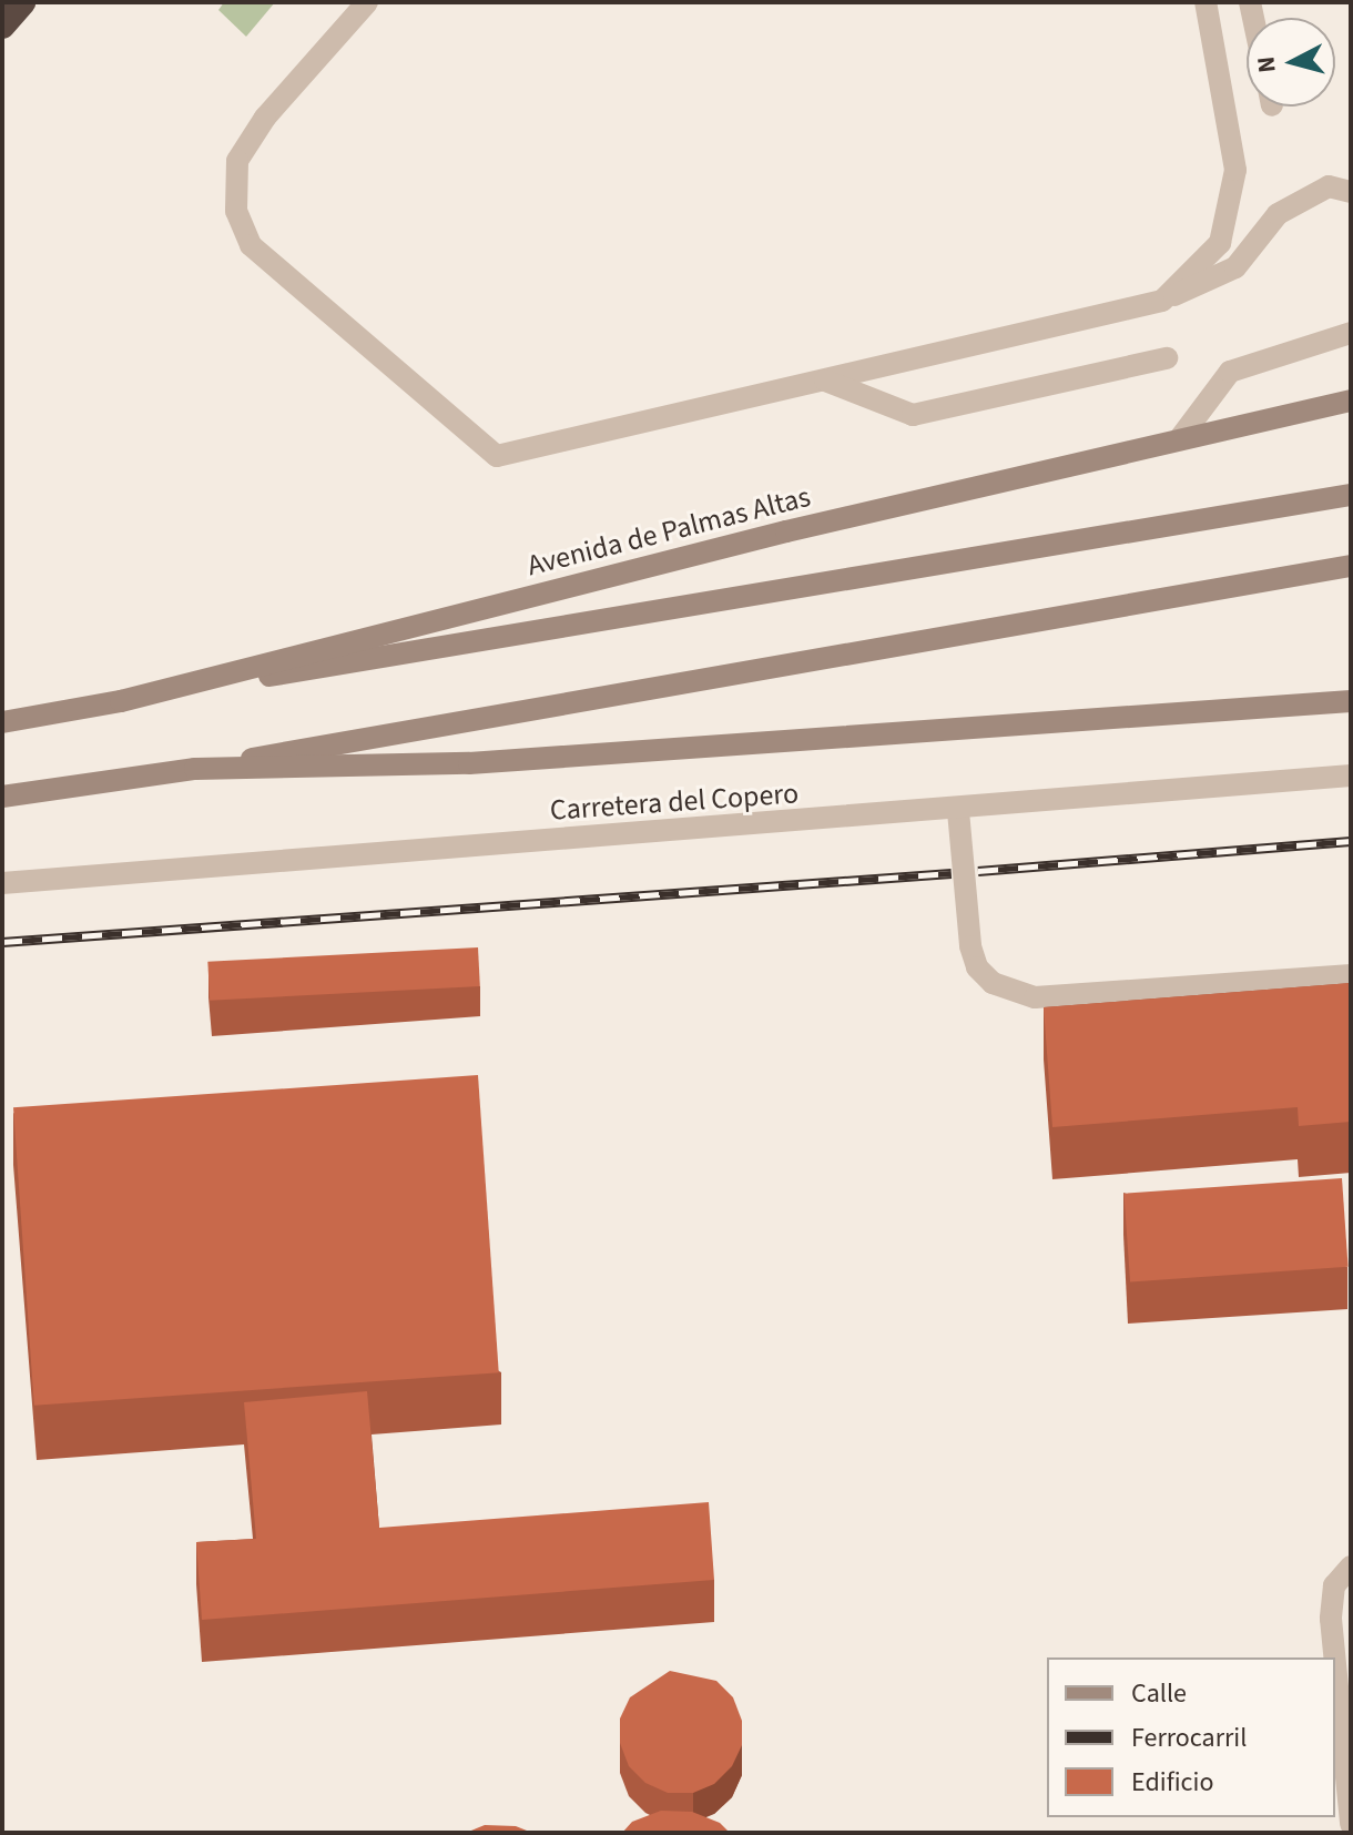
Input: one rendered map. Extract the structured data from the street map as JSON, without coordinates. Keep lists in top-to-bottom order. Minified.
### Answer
{"streets":{"main road":["Avenida de Palmas Altas"],"street":["Carretera del Copero"]},"legend":["Calle","Ferrocarril","Edificio"],"north":"left"}
